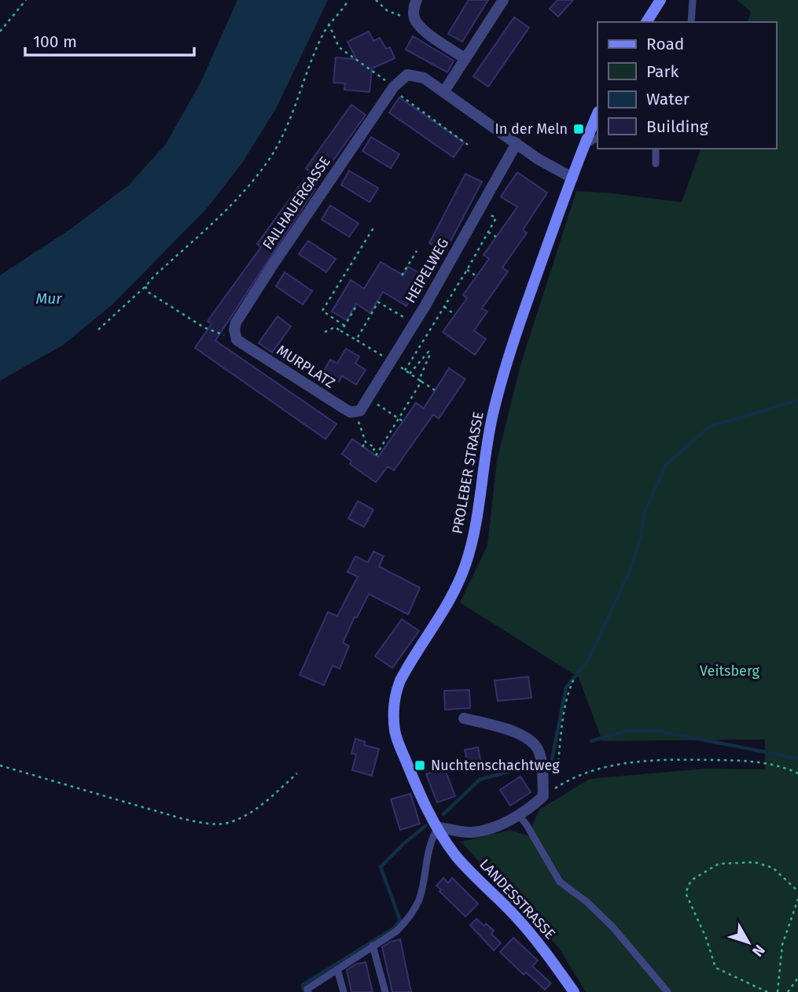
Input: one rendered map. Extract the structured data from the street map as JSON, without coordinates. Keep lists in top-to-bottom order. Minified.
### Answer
{"streets":{"main road":["PROLEBER STRASSE","LANDESSTRASSE"],"street":["FAILHAUERGASSE","HEIPELWEG","MURPLATZ"]},"crossings":[["FAILHAUERGASSE","MURPLATZ"],["HEIPELWEG","MURPLATZ"],["PROLEBER STRASSE","LANDESSTRASSE"]],"water":["Mur"],"parks":["Veitsberg"],"places":{"transit":["In der Meln","Nuchtenschachtweg"]},"legend":["Road","Park","Water","Building"],"scale_bar":"100 m","north":"bottom right"}
